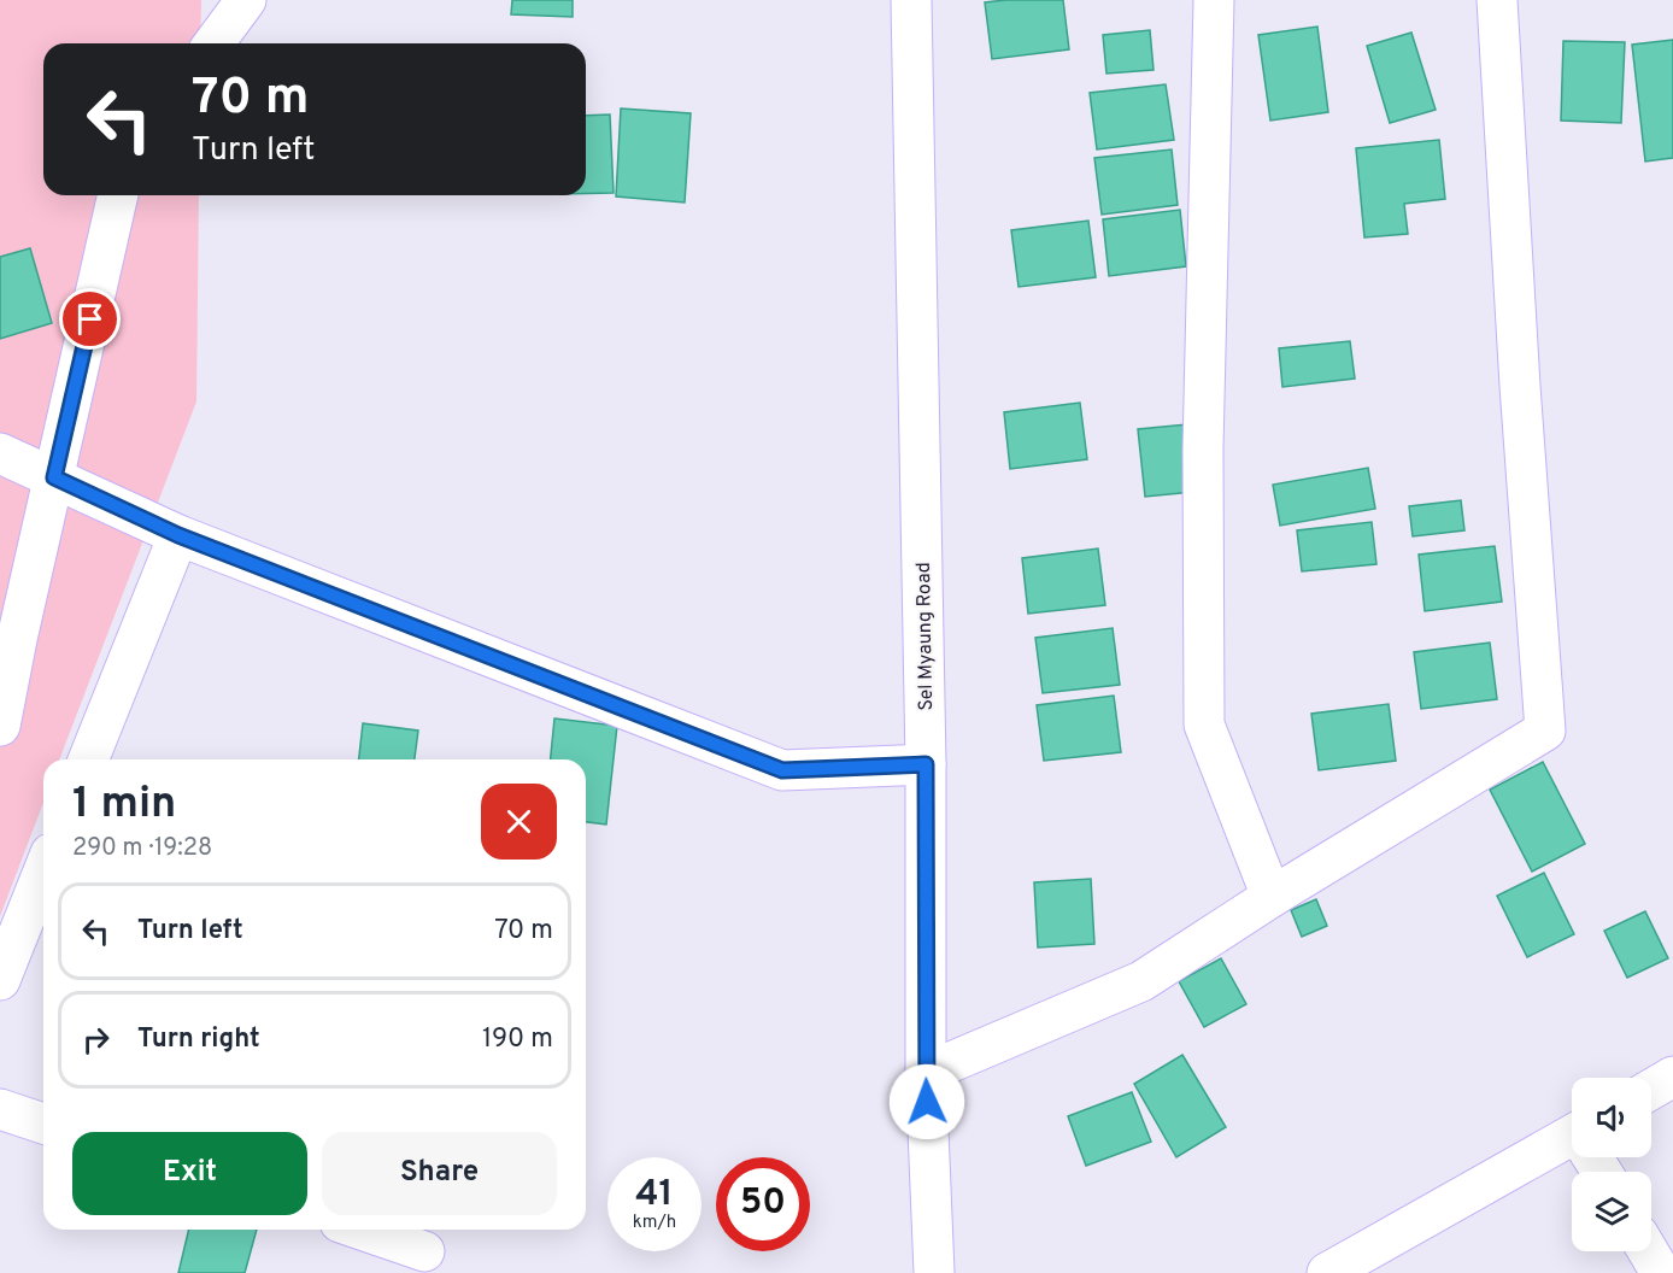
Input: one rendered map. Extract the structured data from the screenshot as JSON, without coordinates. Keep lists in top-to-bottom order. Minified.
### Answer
{"streets":{"street":["Sel Myaung Road"]},"page":{"turn":["70 m","Turn left"],"heading":["1 min","290 m · 19:28"],"list":[{"name":"Turn left","value":"70 m"},{"name":"Turn right","value":"190 m"}],"buttons":["Exit","Share"],"speed":"41 km/h","limit":"50"}}
